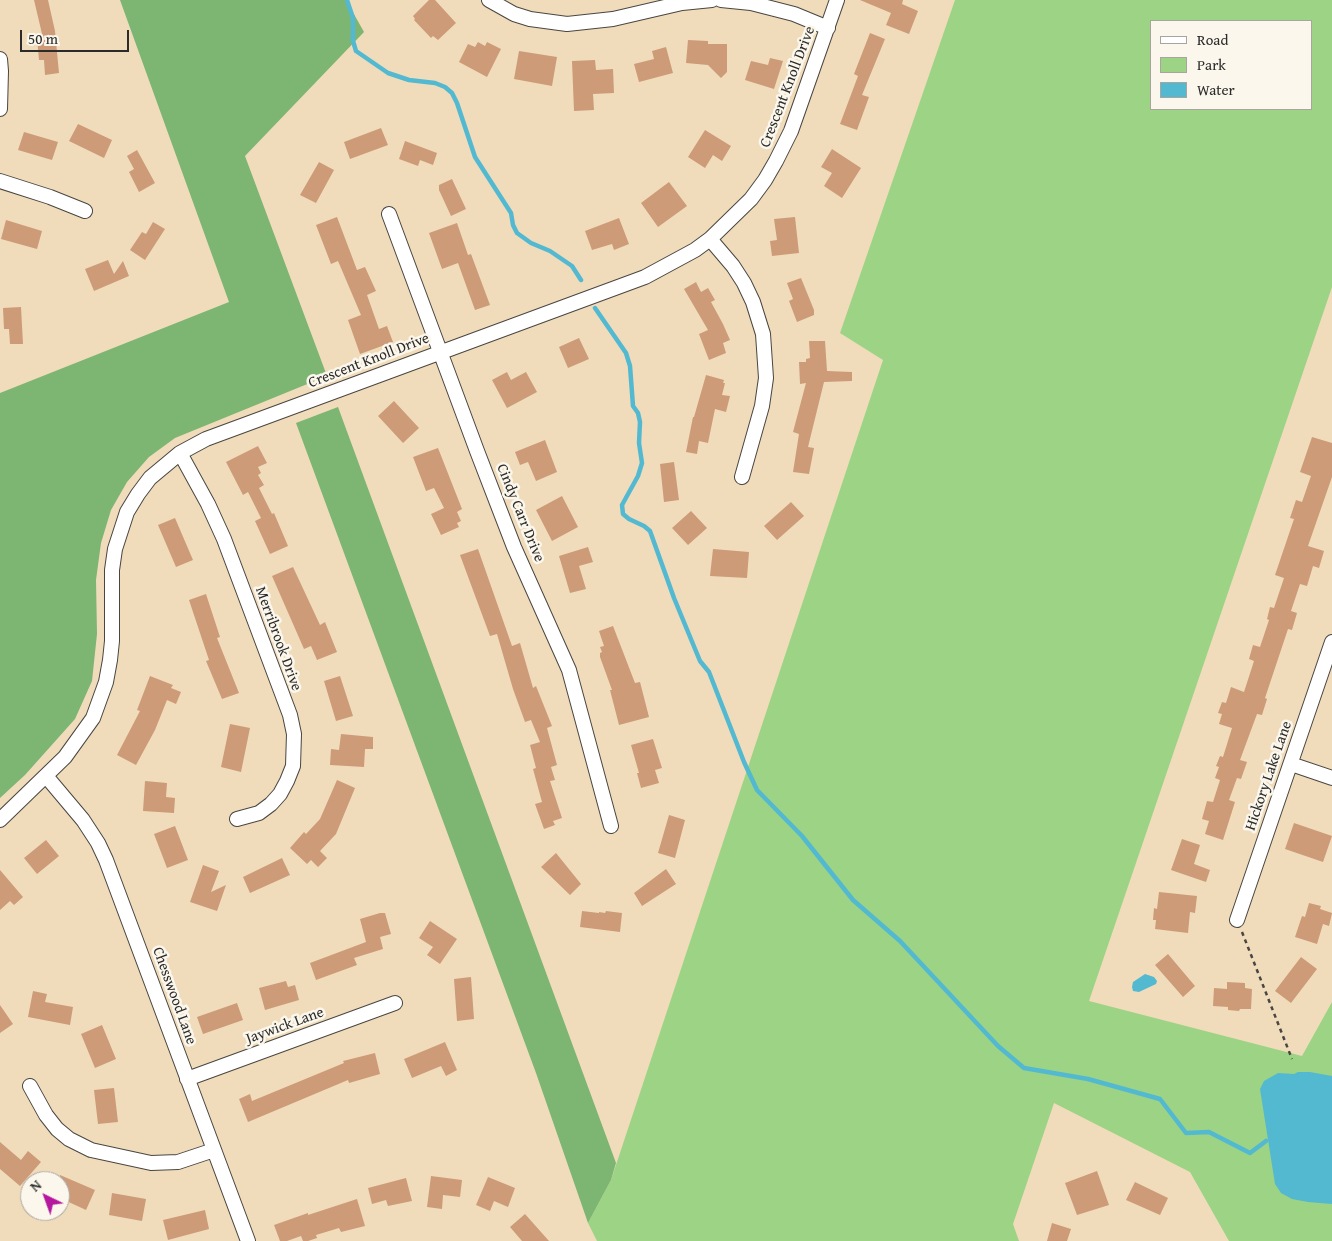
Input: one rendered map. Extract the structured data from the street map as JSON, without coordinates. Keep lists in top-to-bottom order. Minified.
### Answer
{"streets":{"street":["Crescent Knoll Drive","Cindy Carr Drive","Merribrook Drive","Hickory Lake Lane","Chesswood Lane","Jaywick Lane"]},"crossings":[["Crescent Knoll Drive","Cindy Carr Drive"],["Crescent Knoll Drive","Merribrook Drive"],["Crescent Knoll Drive","Chesswood Lane"],["Chesswood Lane","Jaywick Lane"]],"legend":["Road","Park","Water"],"scale_bar":"50 m","north":"top left"}
